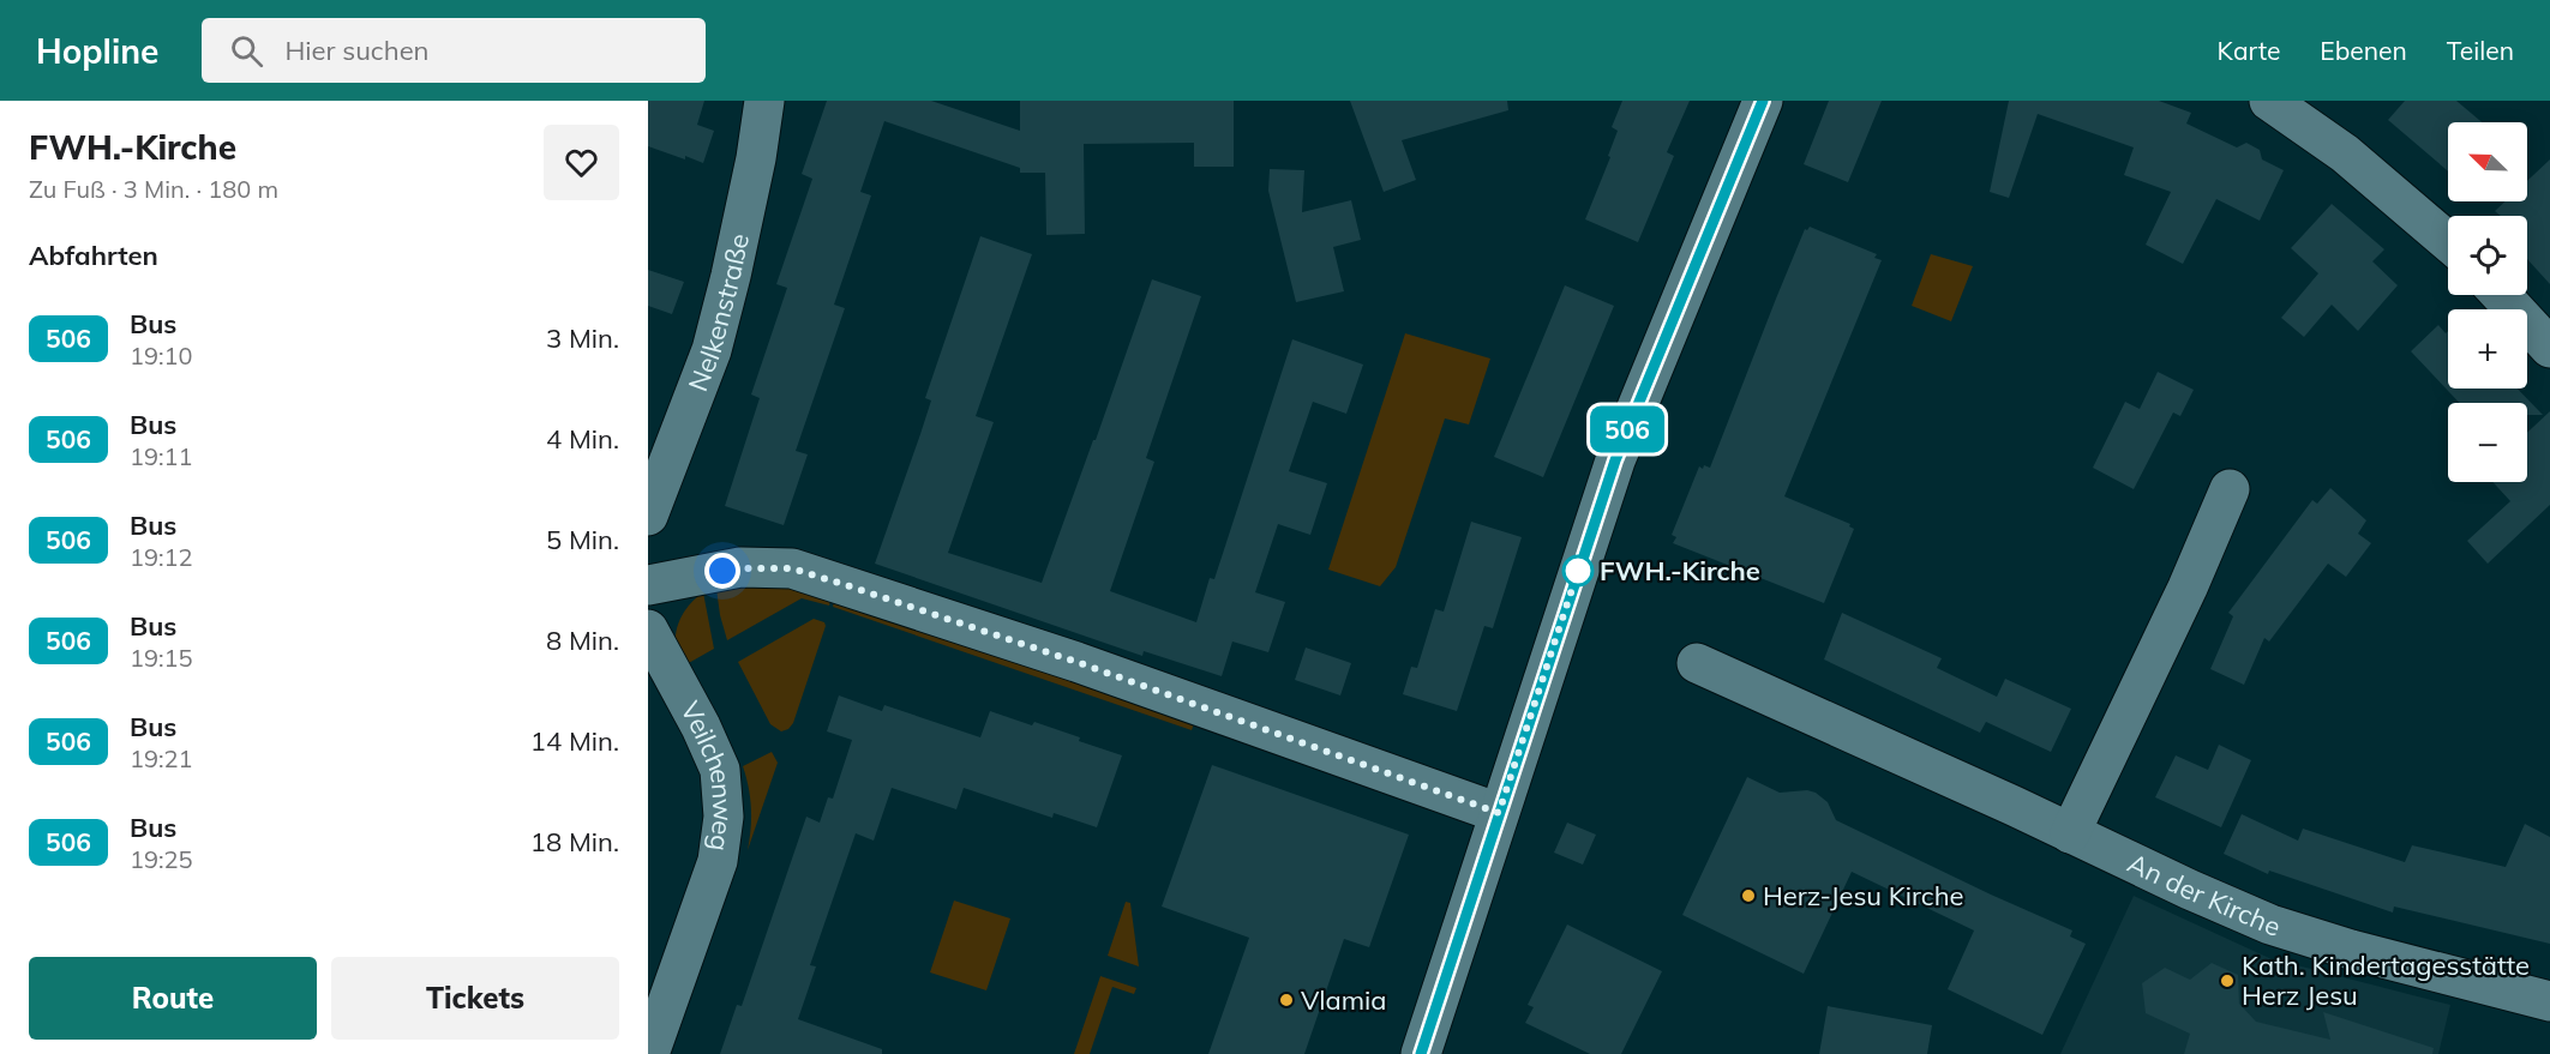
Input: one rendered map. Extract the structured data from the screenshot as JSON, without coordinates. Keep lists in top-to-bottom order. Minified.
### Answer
{"streets":{"street":["Nelkenstraße","Veilchenweg","An der Kirche"]},"places":["FWH.-Kirche","Herz-Jesu Kirche","Kath. Kindertagesstätte Herz Jesu","Vlamia"],"lines":["bus line 506"],"north":"top left","page":{"header":"Hopline","search":"Hier suchen","nav":["Karte","Ebenen","Teilen"],"heading":[["FWH.-Kirche","Zu Fuß · 3 Min. · 180 m"],"Abfahrten"],"on_map":"506","map_buttons":["+","−"],"list":[{"mark":"506","name":"Bus","note":"19:10","value":"3 Min."},{"mark":"506","name":"Bus","note":"19:11","value":"4 Min."},{"mark":"506","name":"Bus","note":"19:12","value":"5 Min."},{"mark":"506","name":"Bus","note":"19:15","value":"8 Min."},{"mark":"506","name":"Bus","note":"19:21","value":"14 Min."},{"mark":"506","name":"Bus","note":"19:25","value":"18 Min."}],"buttons":["Route","Tickets"]}}
